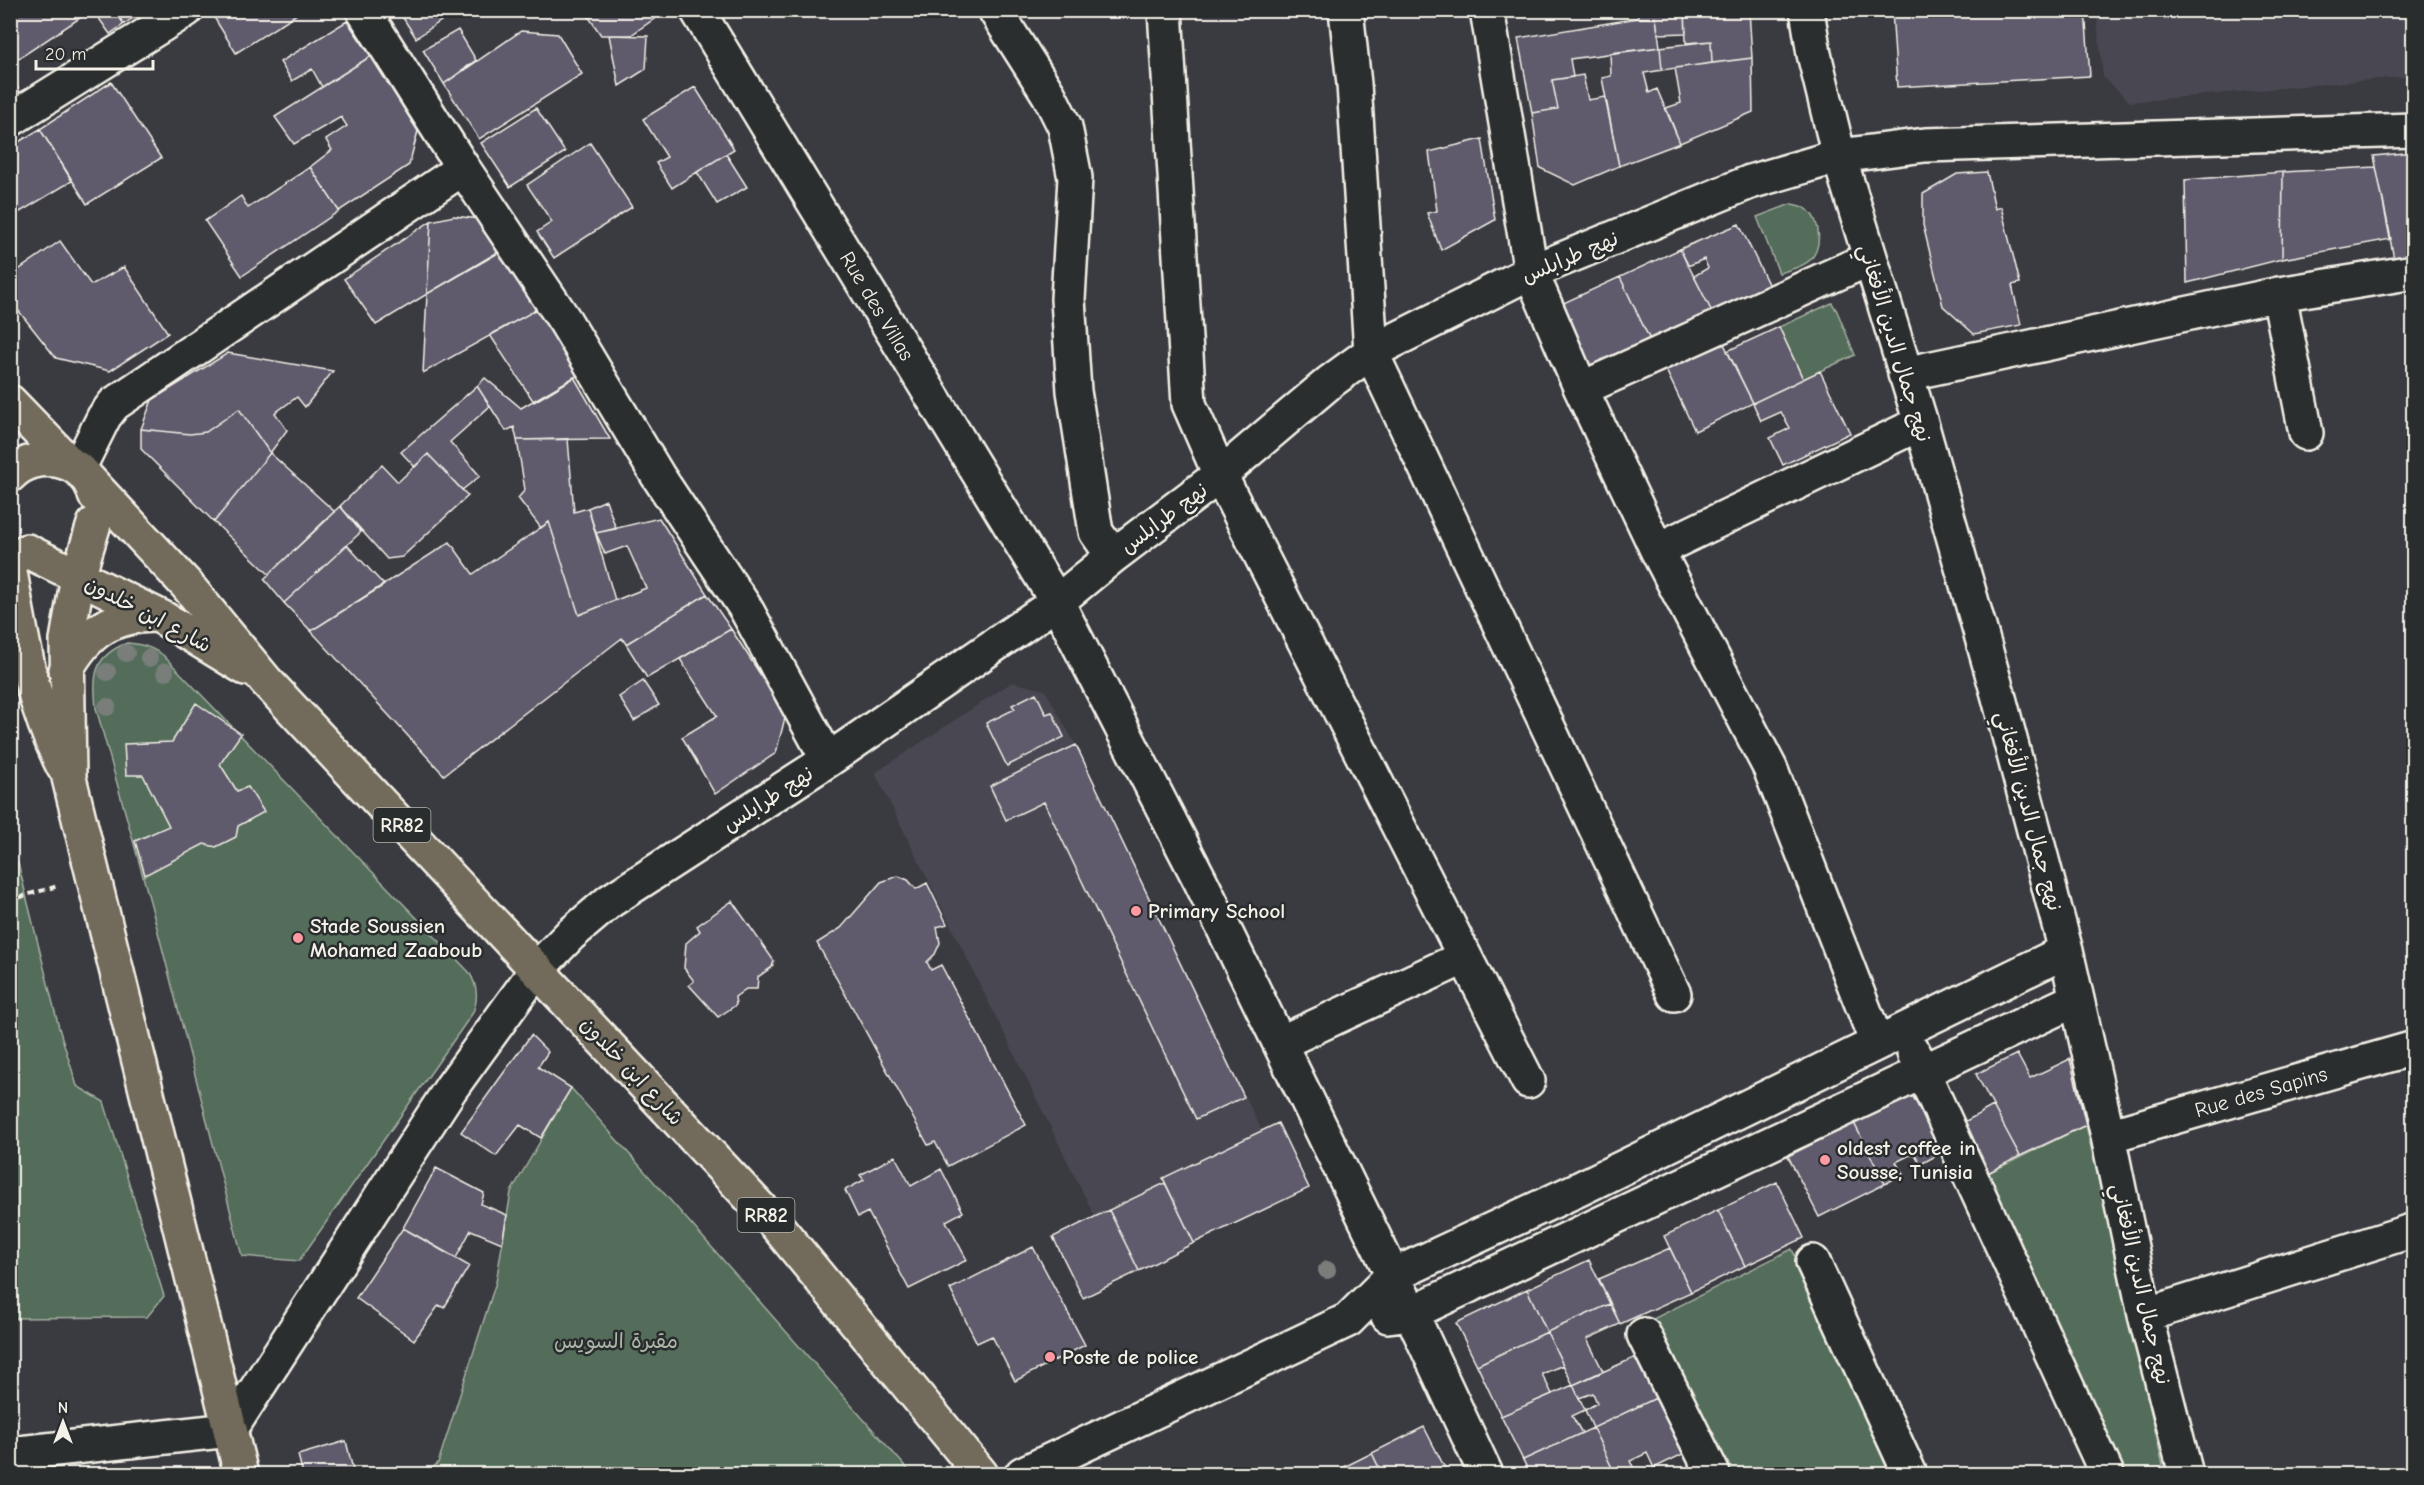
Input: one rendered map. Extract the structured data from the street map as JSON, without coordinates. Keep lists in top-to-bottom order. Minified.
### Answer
{"streets":{"main road":["شارع ابن خلدون","RR82"],"street":["نهج طرابلس","Rue des Villas","نهج جمال الدين الأفغاني","Rue des Sapins"]},"crossings":[["نهج طرابلس","Rue des Villas"],["نهج طرابلس","نهج جمال الدين الأفغاني"],["نهج طرابلس","شارع ابن خلدون"],["نهج جمال الدين الأفغاني","Rue des Sapins"],["شارع ابن خلدون","RR82"]],"parks":["مقبرة السويس"],"places":["Primary School","Stade Soussien Mohamed Zaaboub","oldest coffee in Sousse, Tunisia","Poste de police"],"scale_bar":"20 m","north":"top"}
